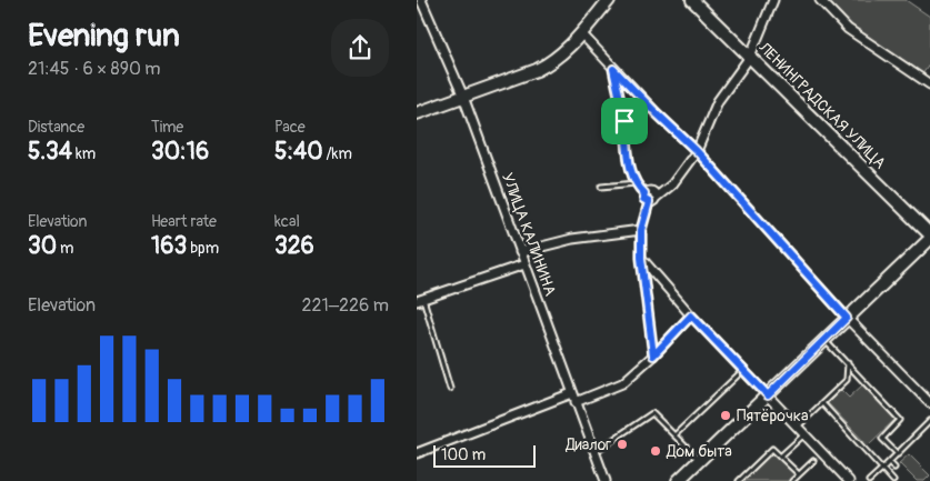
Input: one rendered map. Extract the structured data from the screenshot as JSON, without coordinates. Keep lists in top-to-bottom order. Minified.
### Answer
{"streets":{"street":["ЛЕНИНГРАДСКАЯ УЛИЦА","УЛИЦА КАЛИНИНА"]},"places":["Пятёрочка","Диалог","Дом быта"],"scale_bar":"100 m","page":{"heading":["Evening run","21:45 · 6 × 890 m"],"stats":[["Distance","5.34 km"],["Time","30:16"],["Pace","5:40 /km"],["Elevation","30 m"],["Heart rate","163 bpm"],["kcal","326"]],"chart":["Elevation","221–226 m"],"scale":"100 m"}}
